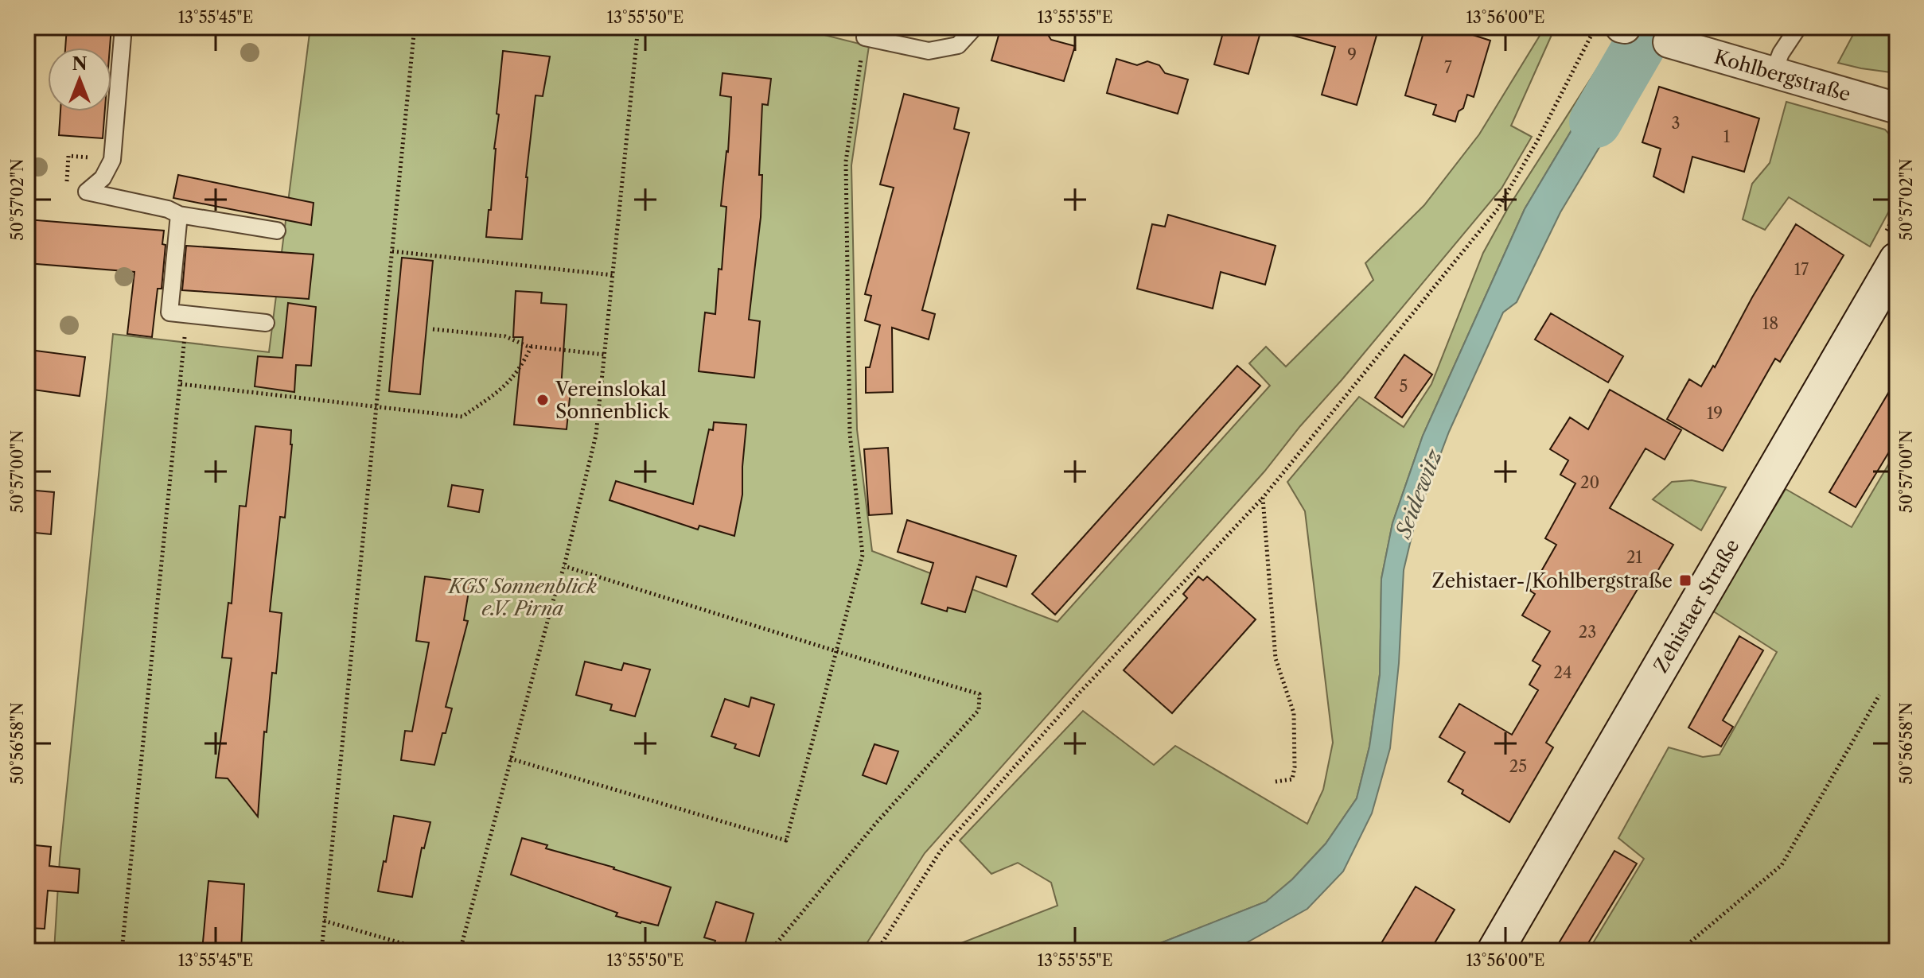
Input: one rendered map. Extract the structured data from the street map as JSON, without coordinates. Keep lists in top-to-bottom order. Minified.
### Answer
{"streets":{"main road":["Zehistaer Straße"],"street":["Kohlbergstraße"]},"water":["Seidewitz"],"parks":["KGS Sonnenblick e.V. Pirna"],"places":{"other":["Vereinslokal Sonnenblick"],"transit":["Zehistaer-/Kohlbergstraße"]},"house_numbers":["9","7","3","1","17","18","5","19","20","21","23","24","25"],"north":"top","coordinates":["13°55'45\"E","13°55'50\"E","13°55'55\"E","13°56'00\"E","50°57'02\"N","50°57'00\"N","50°56'58\"N"]}
